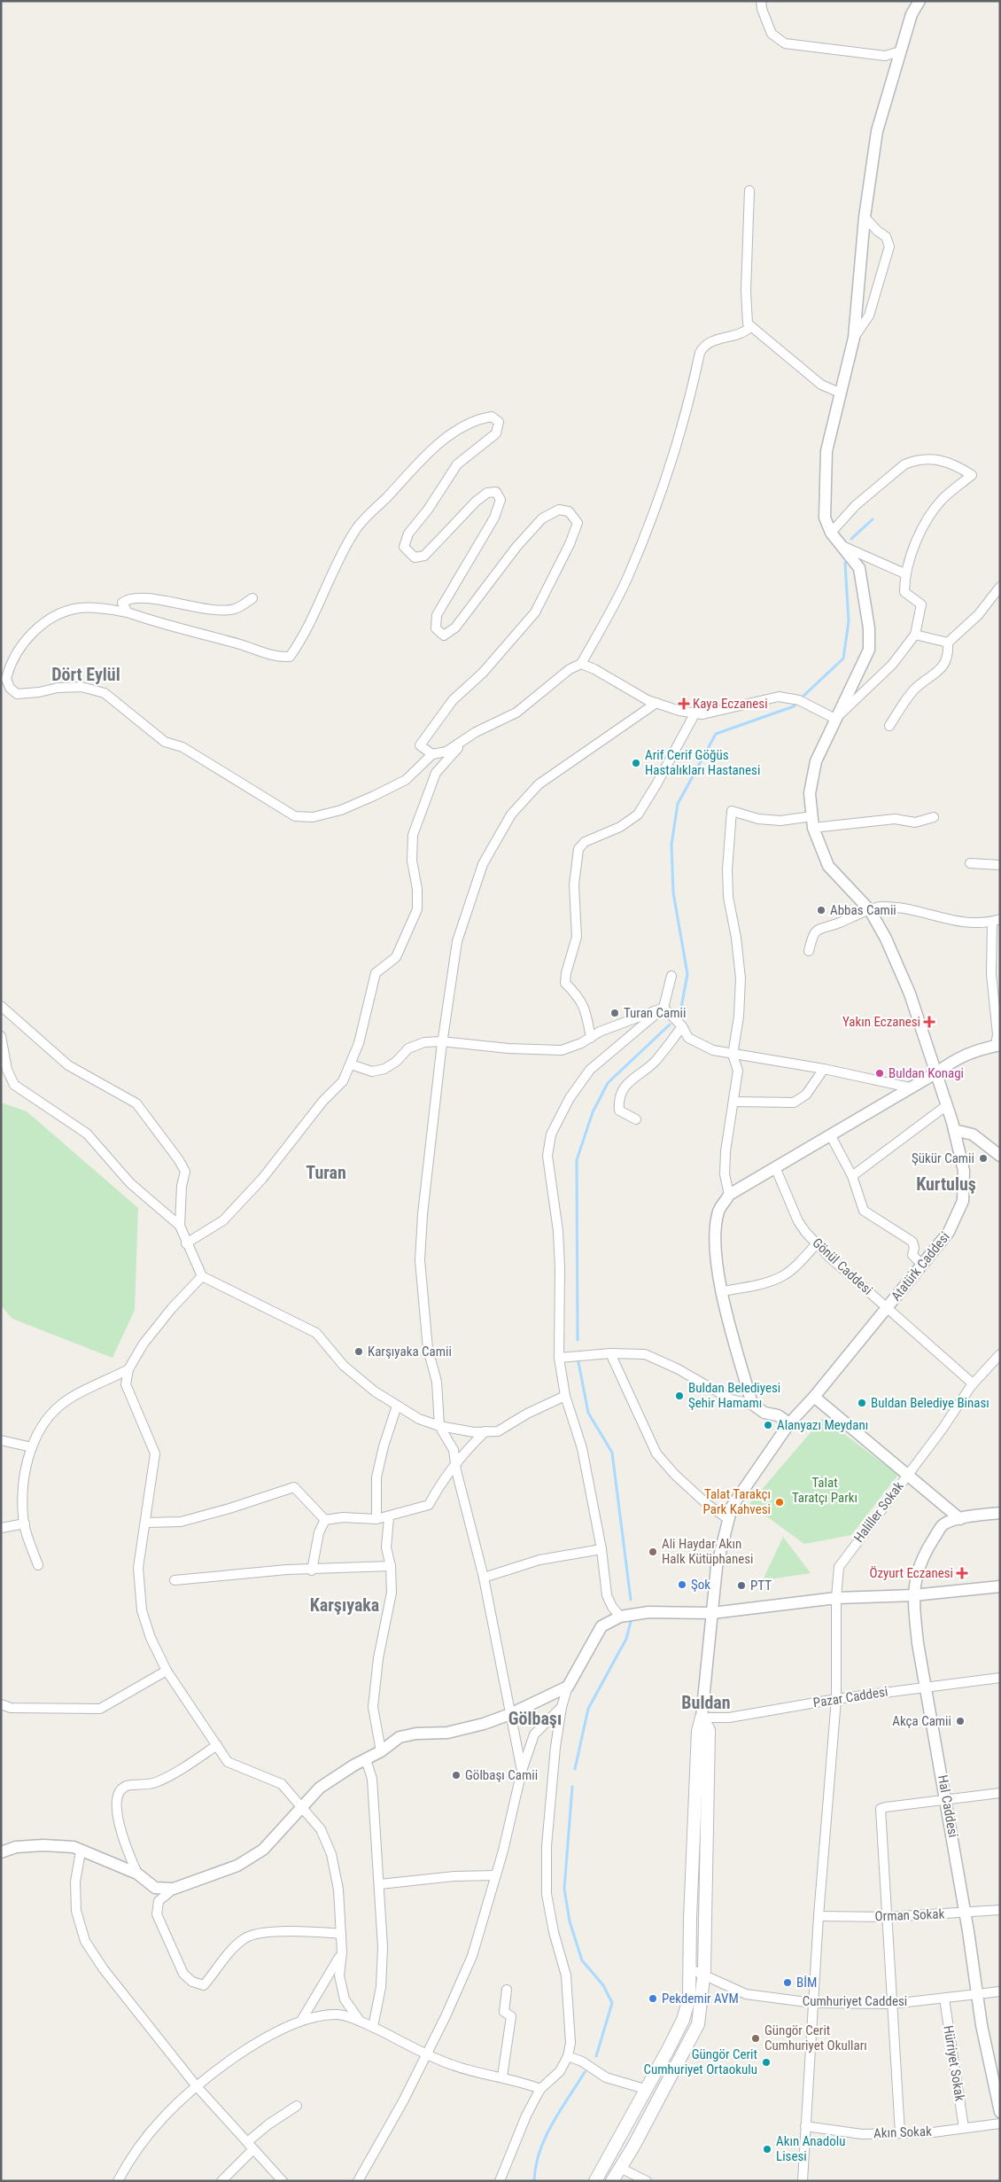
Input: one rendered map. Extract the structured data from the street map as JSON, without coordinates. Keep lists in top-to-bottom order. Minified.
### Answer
{"streets":{"street":["Gönül Caddesi","Atatürk Caddesi","Haliller Sokak","Pazar Caddesi","Hal Caddesi","Orman Sokak","Cumhuriyet Caddesi","Hürriyet Sokak","Akın Sokak"]},"crossings":[["Gönül Caddesi","Atatürk Caddesi"],["Gönül Caddesi","Haliller Sokak"],["Atatürk Caddesi","Pazar Caddesi"],["Haliller Sokak","Pazar Caddesi"],["Haliller Sokak","Orman Sokak"],["Haliller Sokak","Cumhuriyet Caddesi"],["Haliller Sokak","Akın Sokak"],["Pazar Caddesi","Hal Caddesi"],["Hal Caddesi","Orman Sokak"],["Hal Caddesi","Cumhuriyet Caddesi"],["Cumhuriyet Caddesi","Hürriyet Sokak"],["Hürriyet Sokak","Akın Sokak"]],"districts":["Dört Eylül","Turan","Kurtuluş","Karşıyaka","Buldan","Gölbaşı"],"parks":["Talat Taratçı Parkı"],"places":{"health":["Kaya Eczanesi","Yakın Eczanesi","Özyurt Eczanesi"],"other":["Arif Cerif Göğüs Hastalıkları Hastanesi","Abbas Camii","Turan Camii","Buldan Konagi","Şükür Camii","Karşıyaka Camii","Buldan Belediyesi Şehir Hamamı","Buldan Belediye Binası","Alanyazı Meydanı","Talat Tarakçı Park Kahvesi","Ali Haydar Akın Halk Kütüphanesi","Şok","PTT","Akça Camii","Gölbaşı Camii","BİM","Pekdemir AVM","Güngör Cerit Cumhuriyet Okulları","Güngör Cerit Cumhuriyet Ortaokulu","Akın Anadolu Lisesi"]}}
